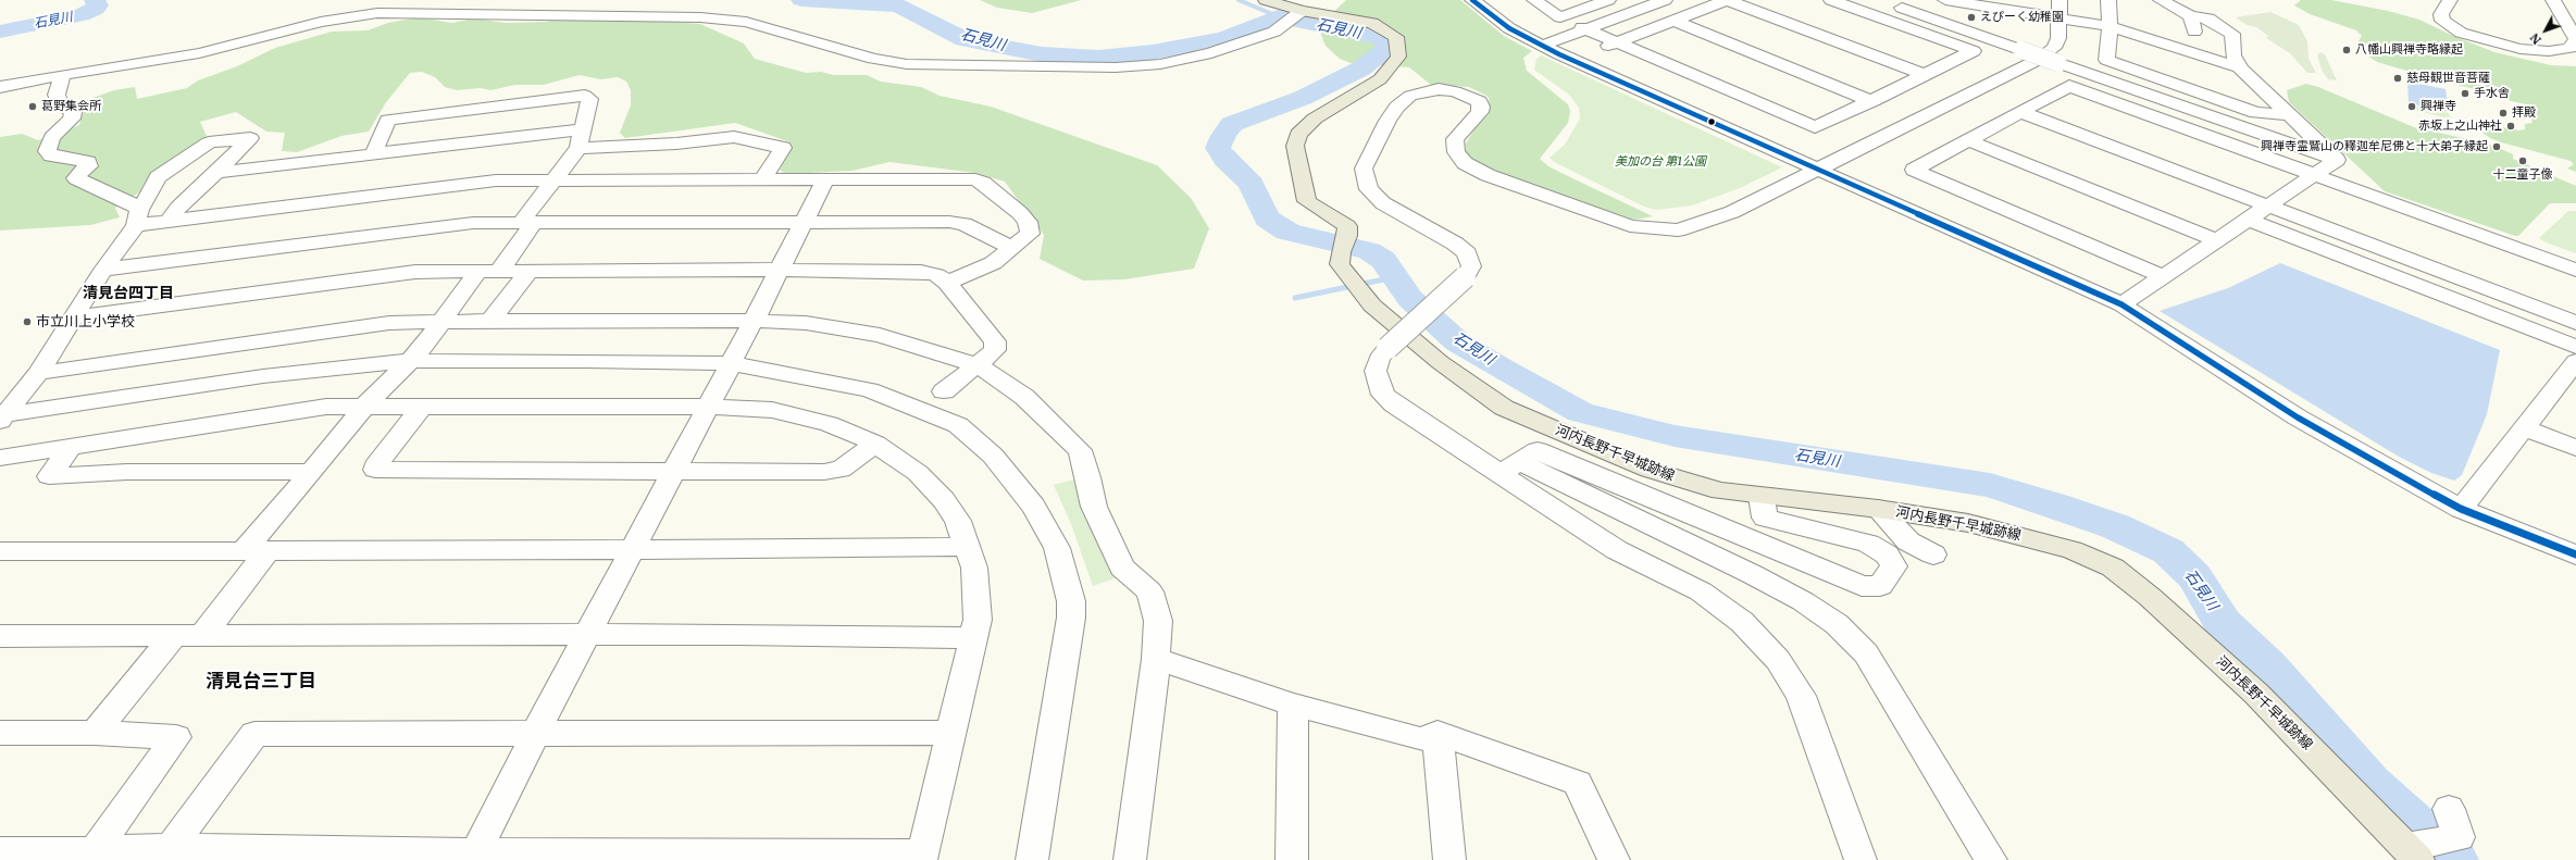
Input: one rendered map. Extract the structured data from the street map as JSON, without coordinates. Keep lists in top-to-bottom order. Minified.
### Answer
{"streets":{"main road":["河内長野千早城跡線"]},"districts":["清見台四丁目","清見台三丁目"],"water":["石見川"],"parks":["美加の台 第1公園"],"places":["えぴーく幼稚園","八幡山興禅寺略縁起","慈母観世音菩薩","手水舎","葛野集会所","興禅寺","拝殿","赤坂上之山神社","興禅寺霊鷲山の釋迦牟尼佛と十大弟子縁起","十二童子像","市立川上小学校"],"north":"bottom left"}
